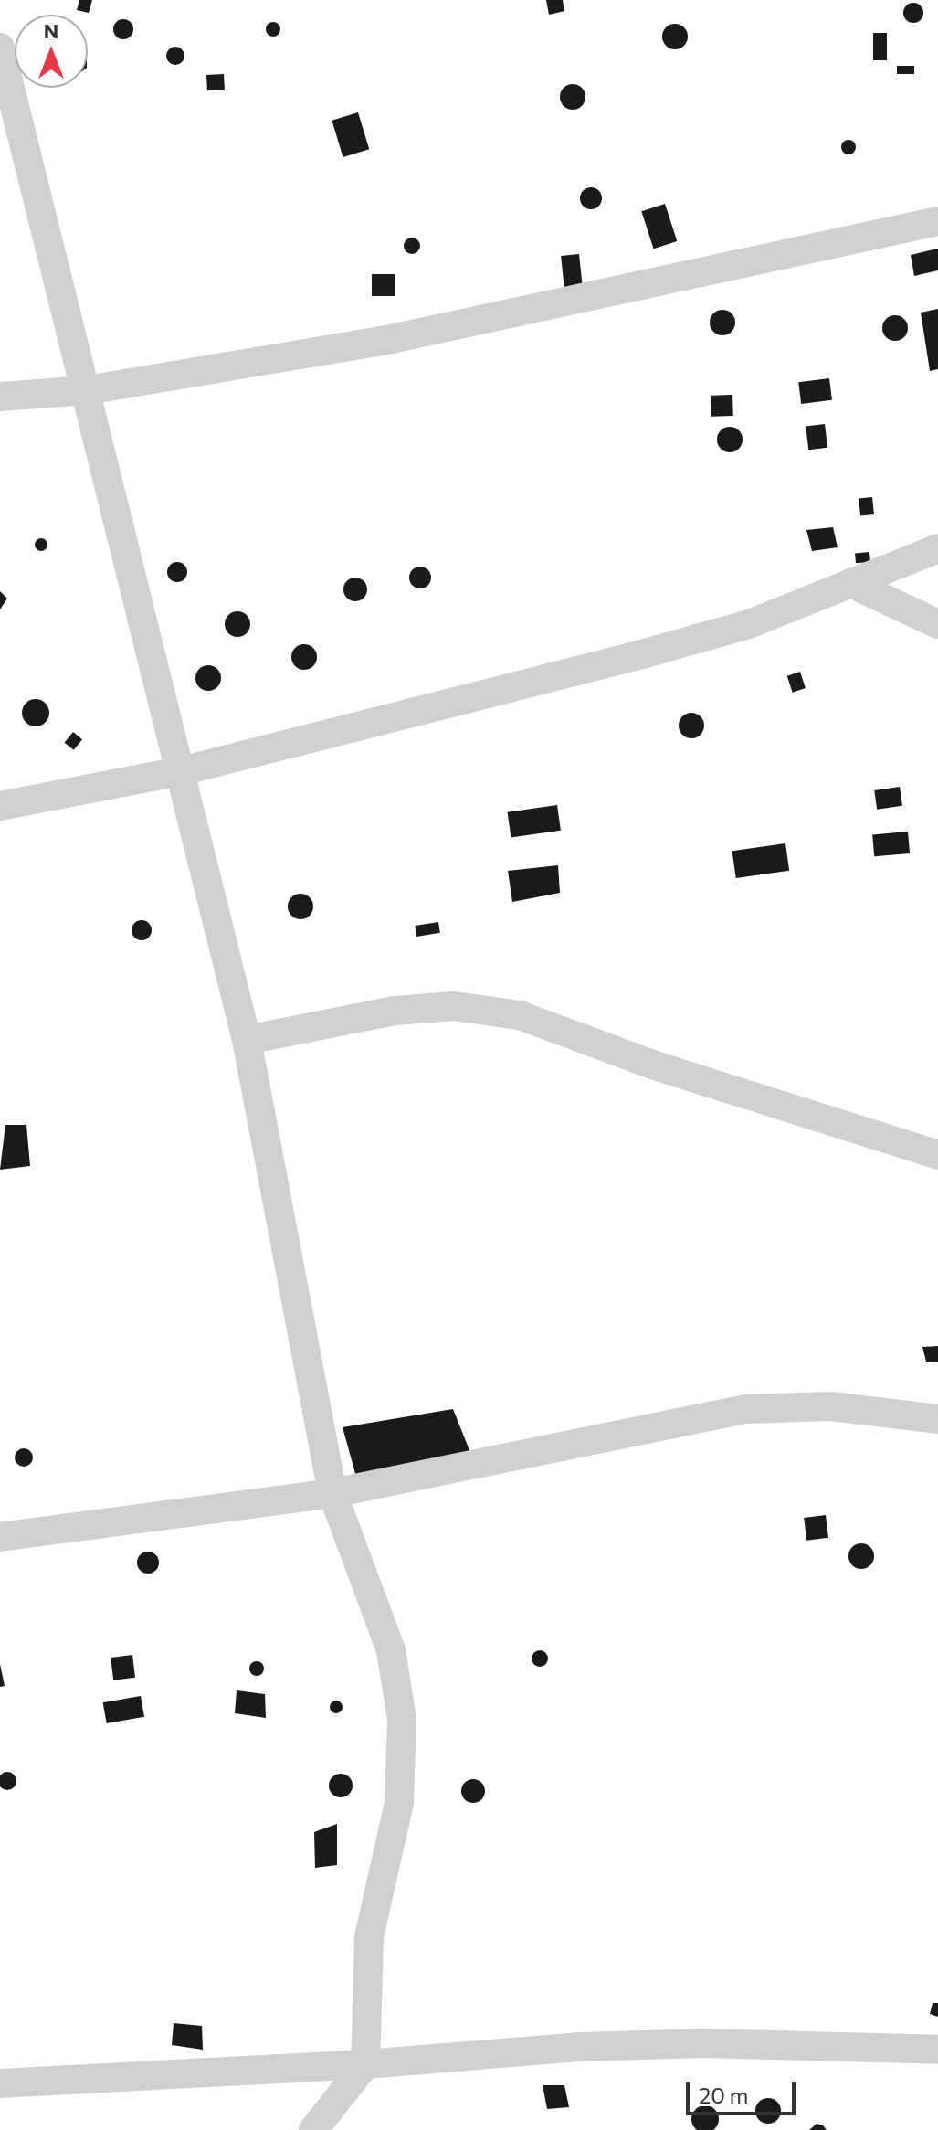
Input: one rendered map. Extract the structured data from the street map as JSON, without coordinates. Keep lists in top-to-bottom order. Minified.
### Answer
{"scale_bar":"20 m","north":"top"}
